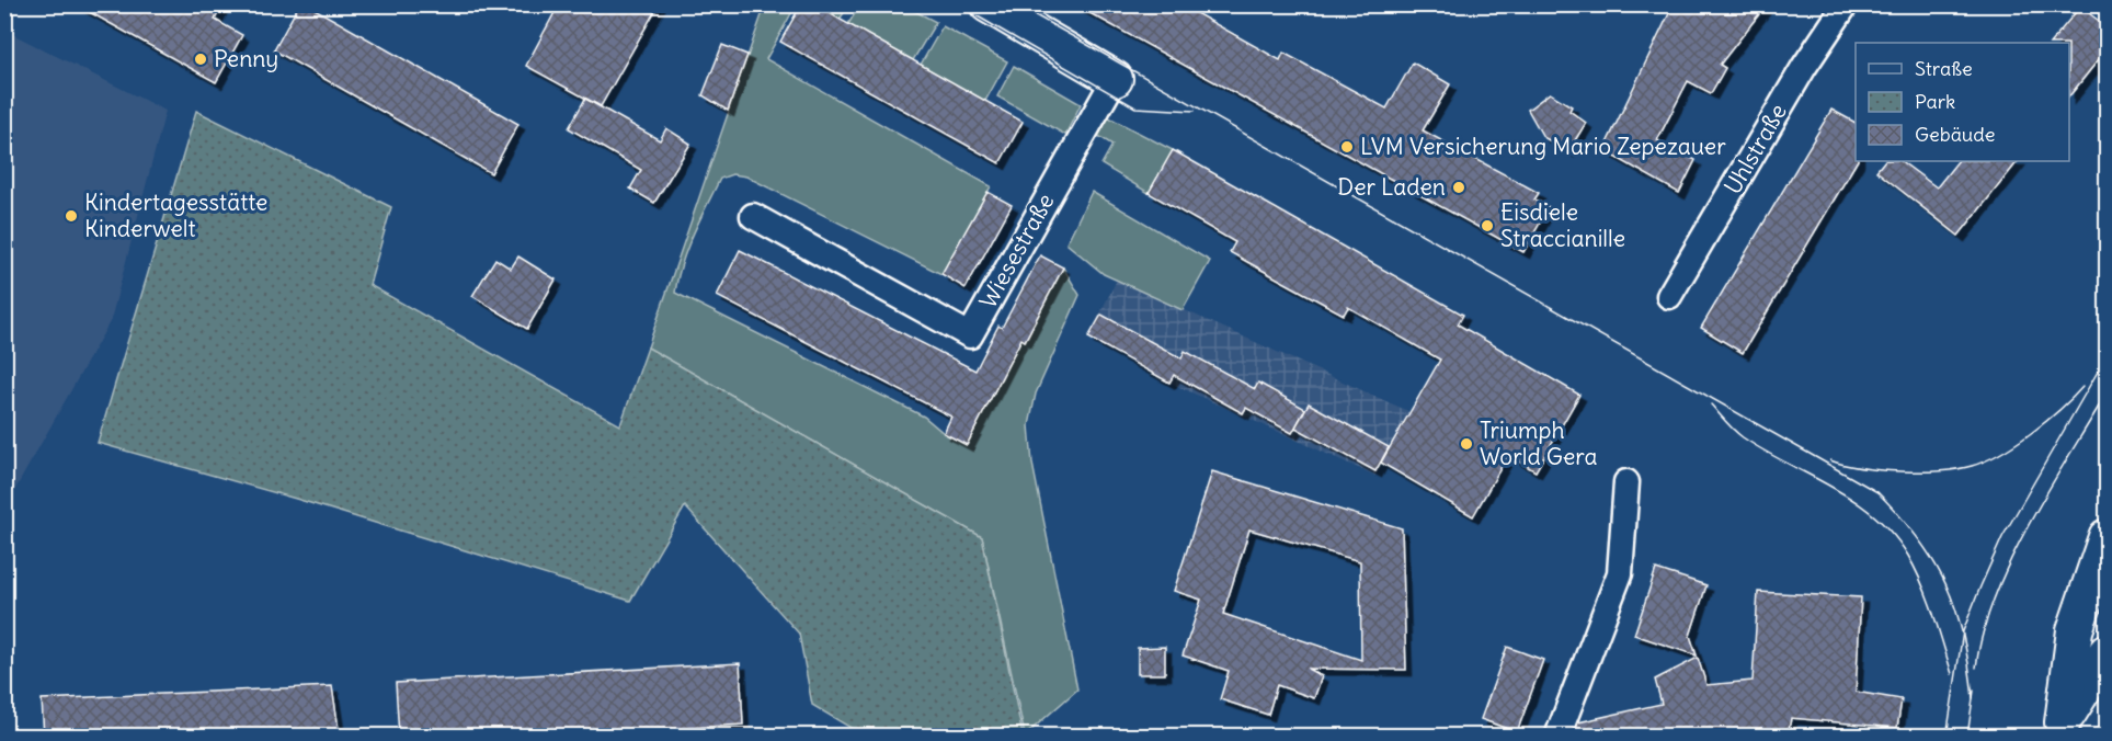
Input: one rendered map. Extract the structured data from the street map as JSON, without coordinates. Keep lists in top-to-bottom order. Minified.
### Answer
{"streets":{"main road":["Wiesestraße"],"street":["Uhlstraße"]},"places":["Penny","LVM Versicherung Mario Zepezauer","Der Laden","Kindertagesstätte Kinderwelt","Eisdiele Straccianille","Triumph World Gera"],"legend":["Straße","Park","Gebäude"]}
